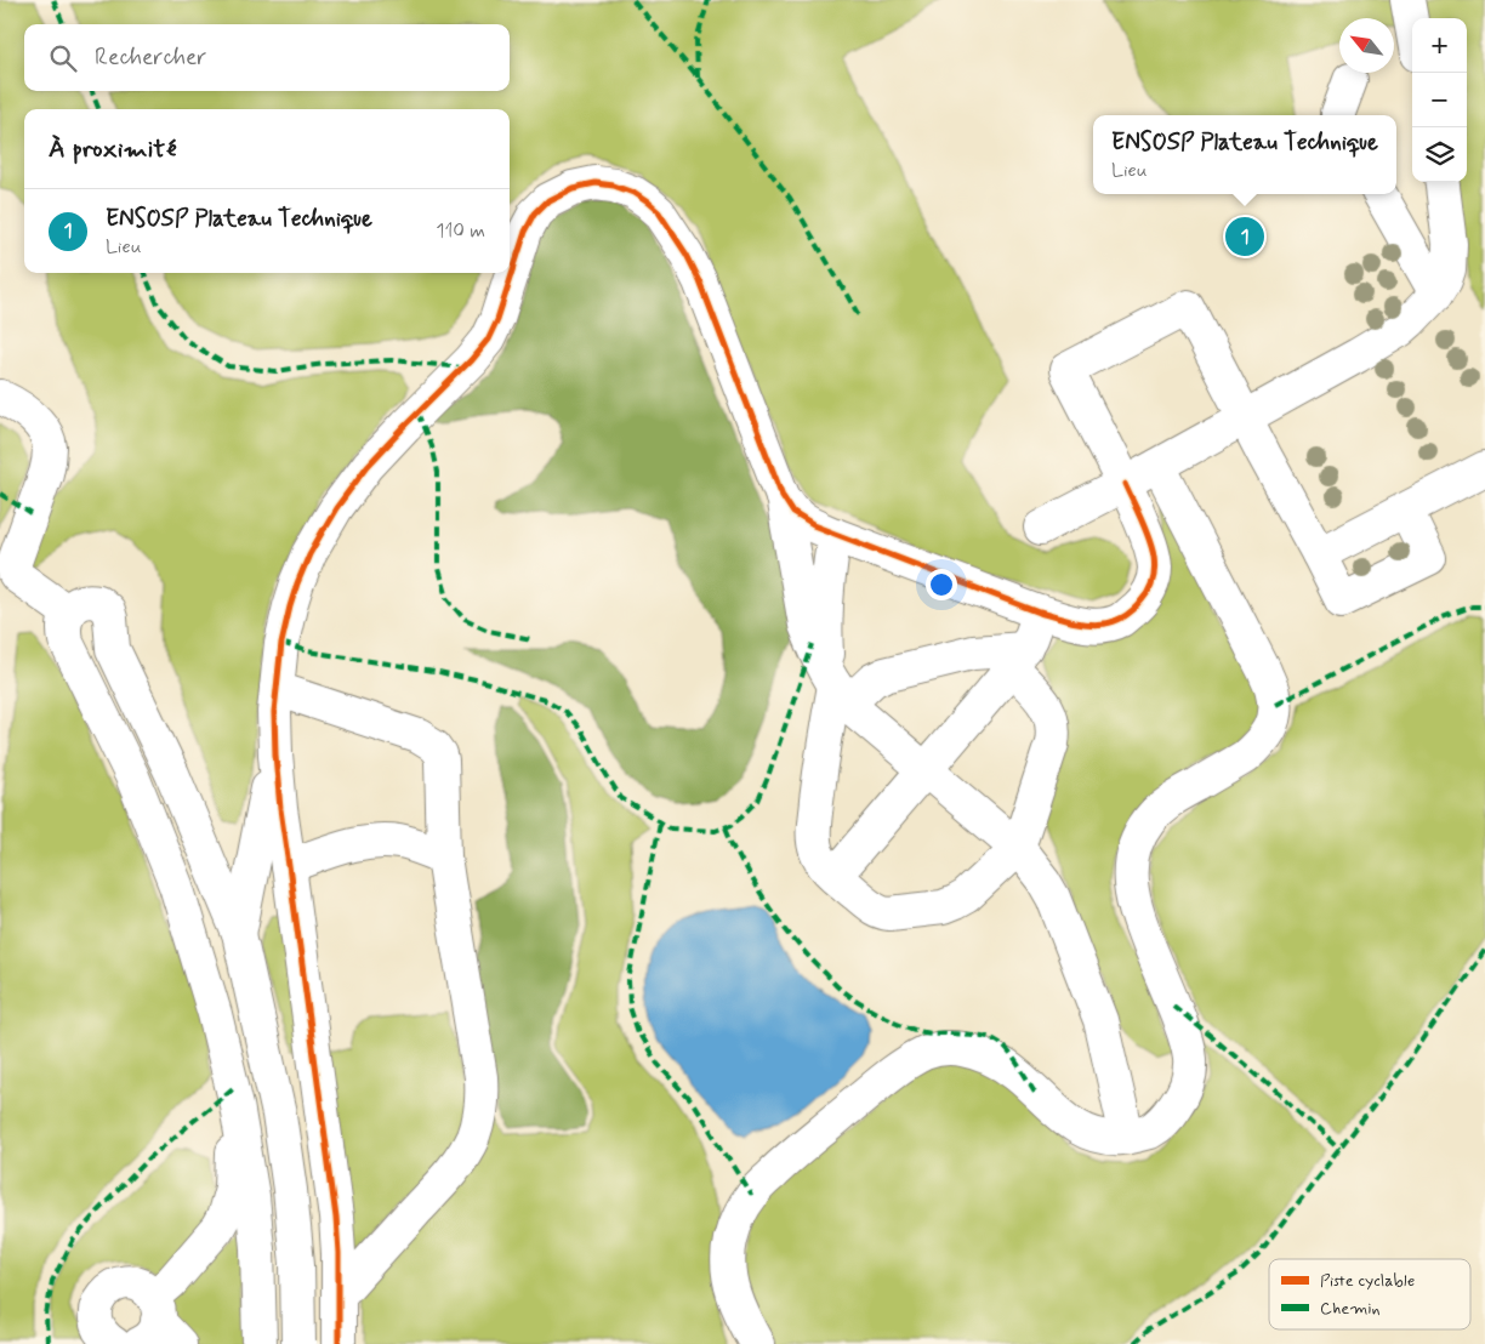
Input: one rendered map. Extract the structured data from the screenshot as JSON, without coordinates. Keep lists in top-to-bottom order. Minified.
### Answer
{"legend":["Piste cyclable","Chemin"],"north":"top left","page":{"map_buttons":["+","−"],"search":"Rechercher","heading":"À proximité","popup":["ENSOSP Plateau Technique","Lieu"],"list":[{"mark":"1","name":"ENSOSP Plateau Technique","note":"Lieu","value":"110 m"}],"pins":"1"}}
